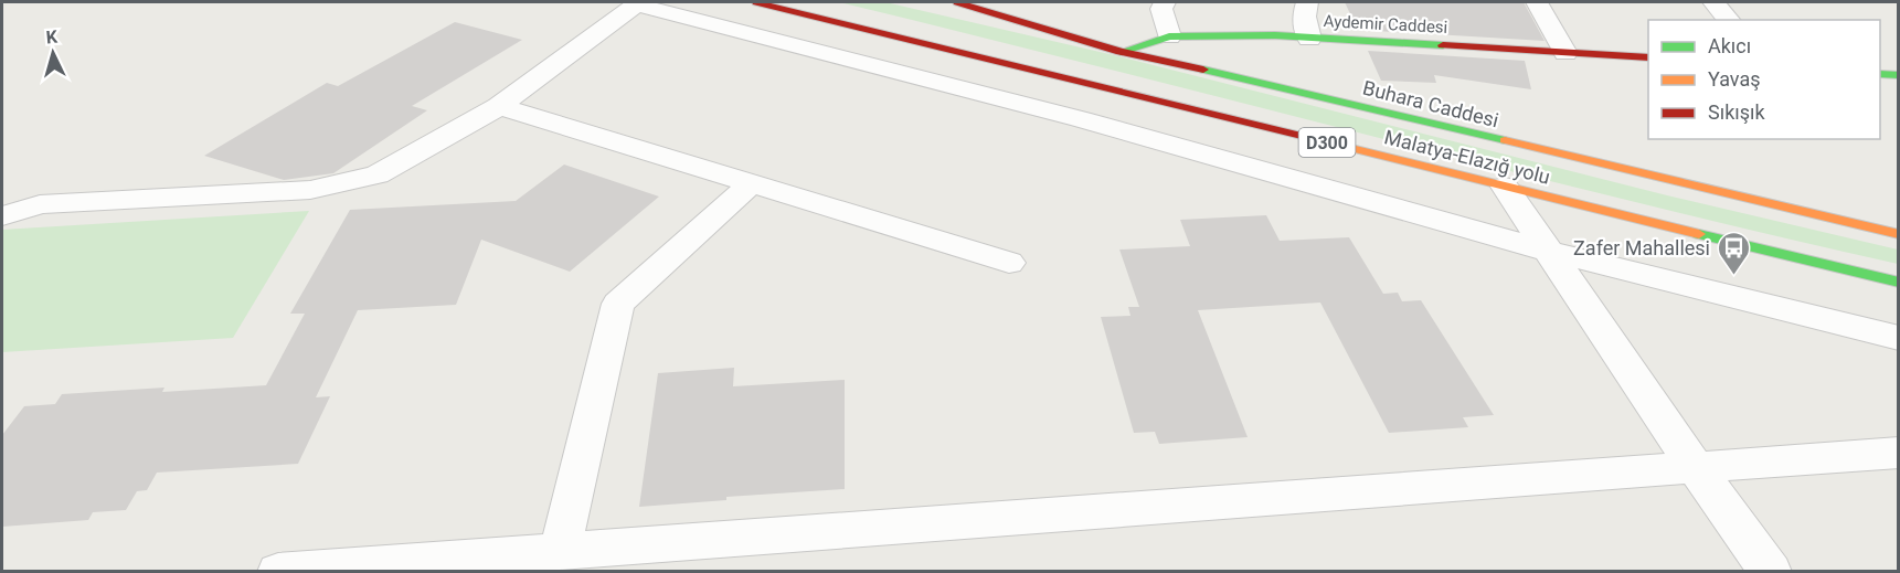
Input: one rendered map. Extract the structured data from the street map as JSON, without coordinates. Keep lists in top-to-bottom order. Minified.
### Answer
{"streets":{"main road":["Aydemir Caddesi","Buhara Caddesi","D300","Malatya-Elazığ yolu"]},"crossings":[["Aydemir Caddesi","Buhara Caddesi"]],"places":{"bus stop":["Zafer Mahallesi"]},"legend":["Akıcı","Yavaş","Sıkışık"],"north":"top"}
